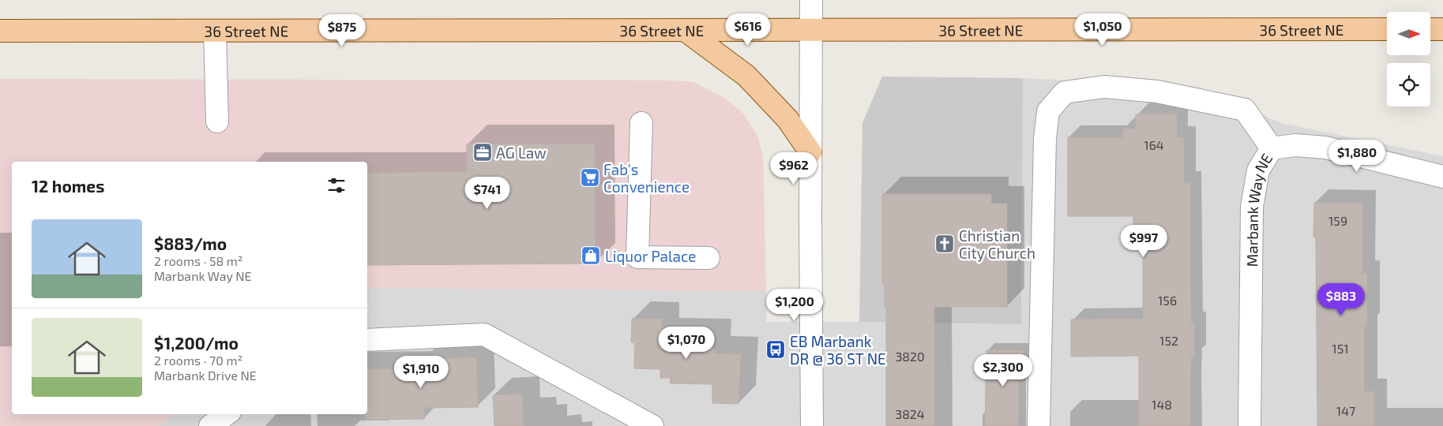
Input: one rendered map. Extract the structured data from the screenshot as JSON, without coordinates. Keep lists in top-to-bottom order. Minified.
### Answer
{"streets":{"main road":["36 Street NE"],"street":["Marbank Way NE"]},"places":{"office":["AG Law"],"supermarket":["Fab's Convenience"],"church":["Christian City Church"],"shop":["Liquor Palace"],"bus stop":["EB Marbank DR @ 36 ST NE"]},"house_numbers":["164","159","156","152","151","3820","148","147","3824"],"north":"right","page":{"price":["$616","$1,050","$875","$1,880","$962","$741","$997","$883","$1,200","$1,070","$2,300","$1,910"],"heading":"12 homes","list":[{"name":"$883/mo","note":"2 rooms · 58 m² · Marbank Way NE"},{"name":"$1,200/mo","note":"2 rooms · 70 m² · Marbank Drive NE"}]}}
